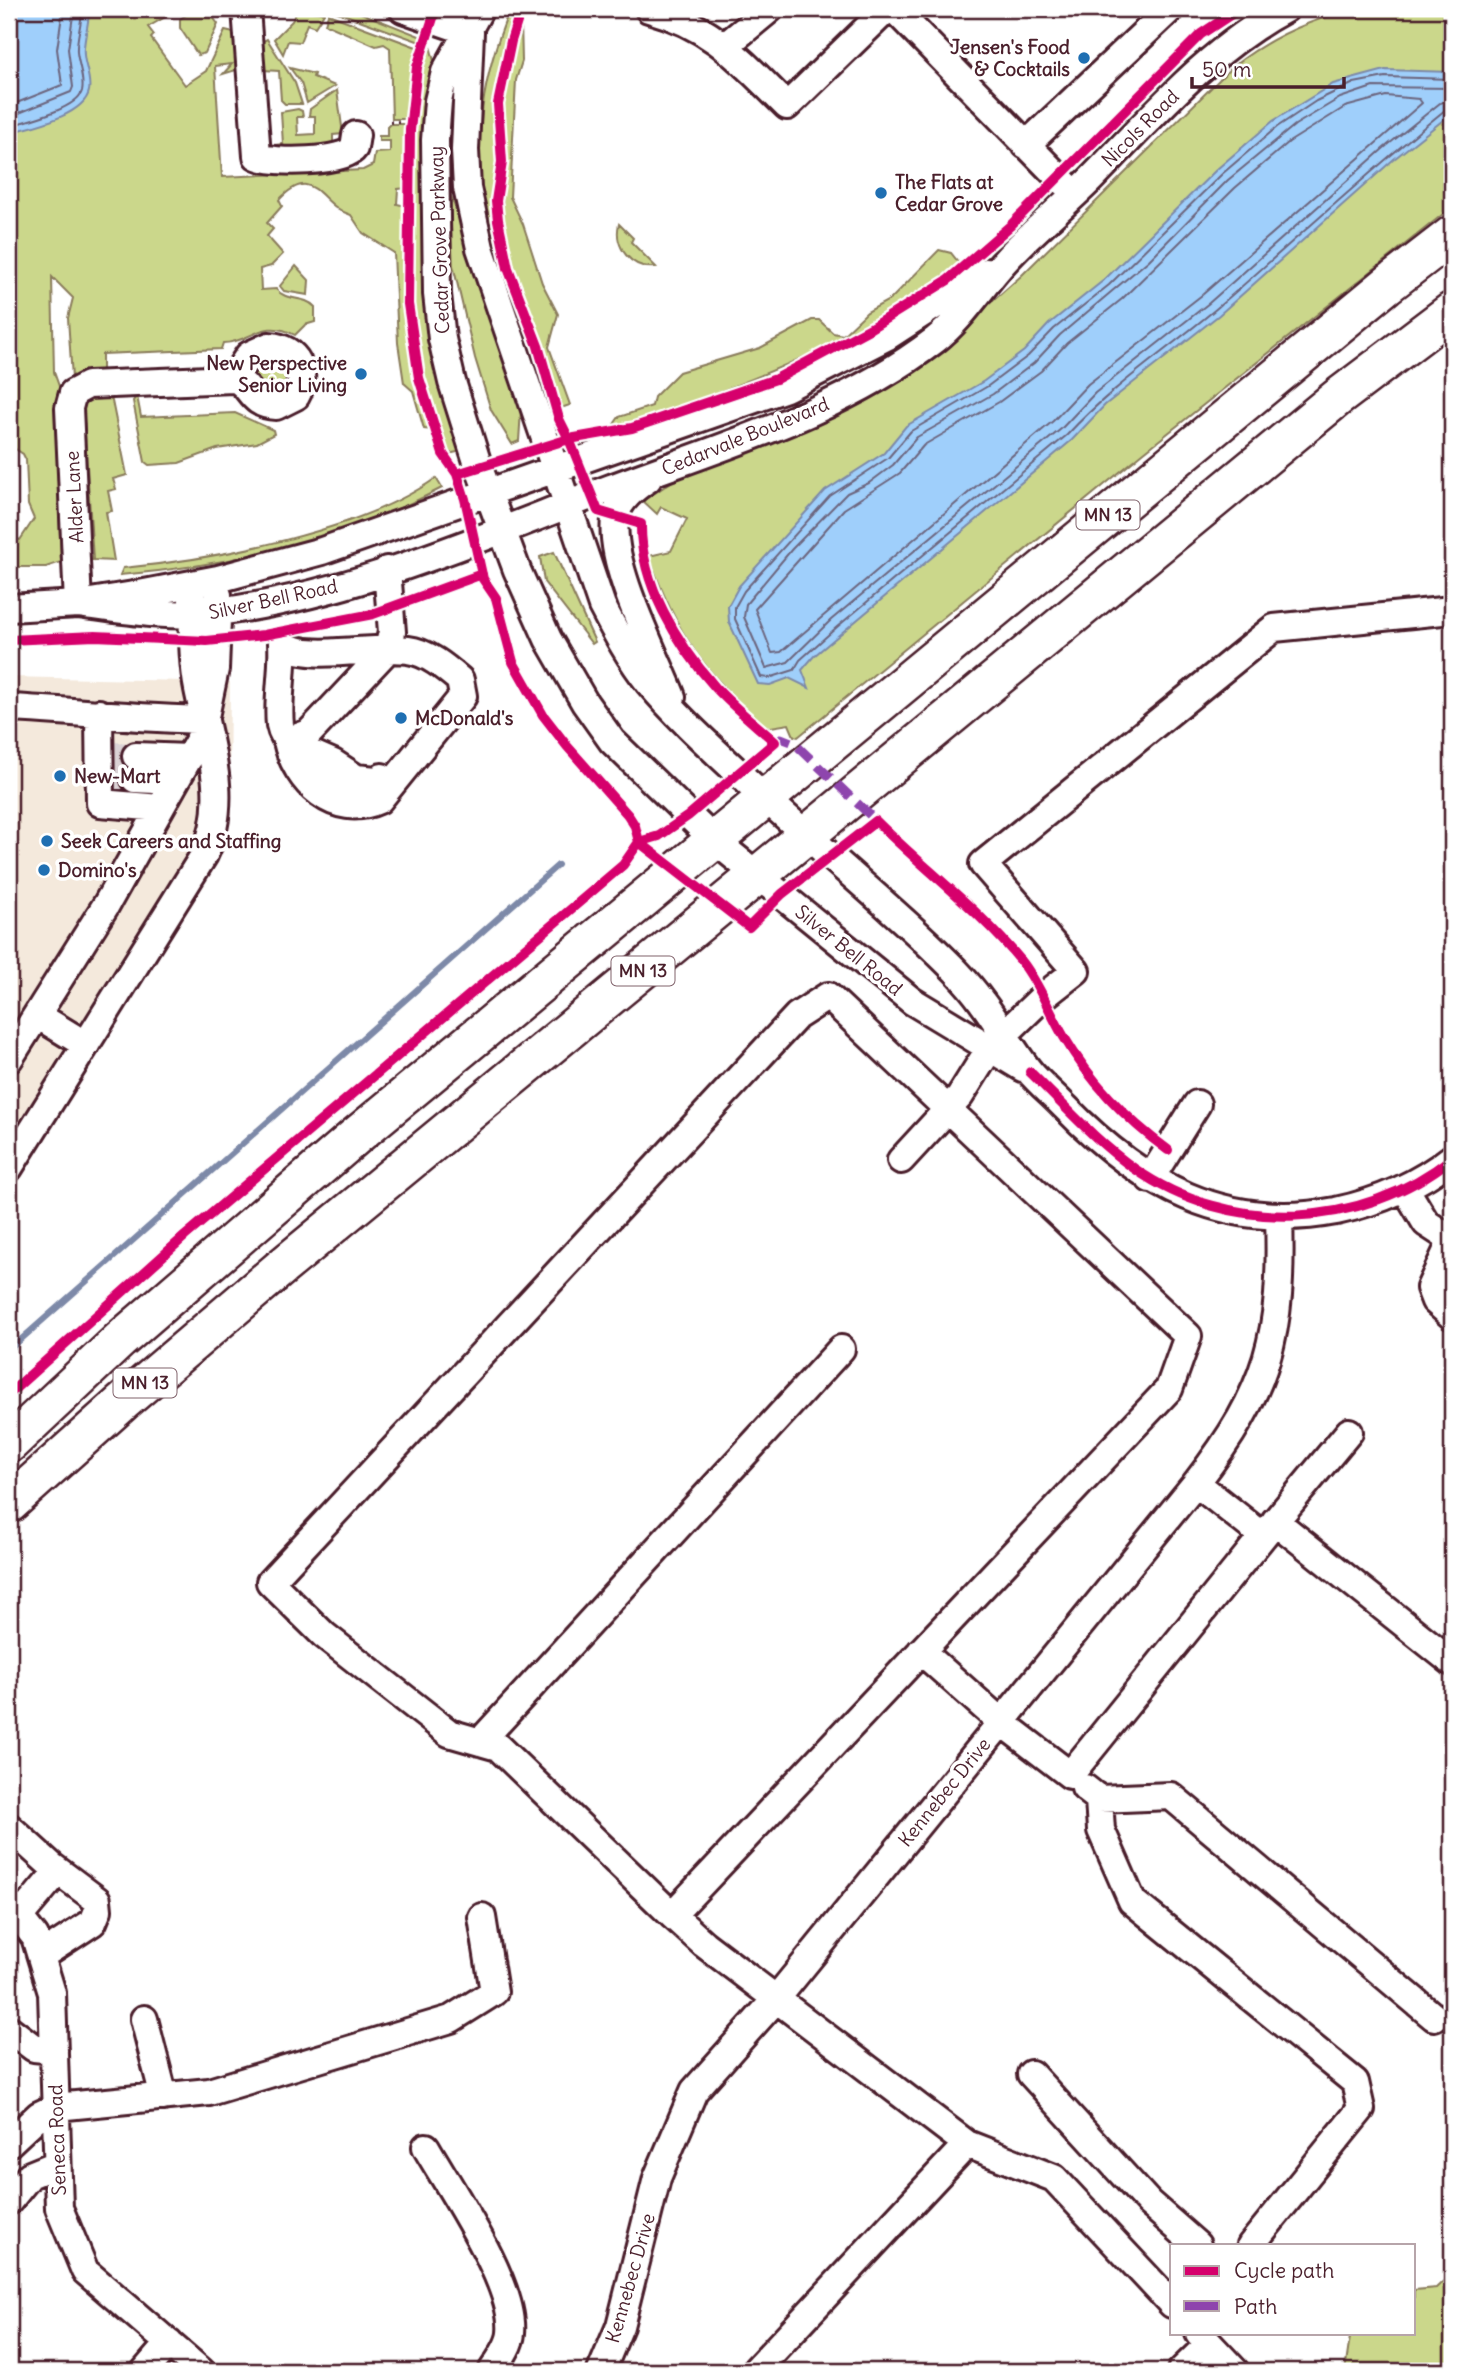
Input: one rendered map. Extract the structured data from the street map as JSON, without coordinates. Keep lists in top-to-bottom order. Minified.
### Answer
{"streets":{"highway":["MN 13"],"street":["Nicols Road","Cedar Grove Parkway","Cedarvale Boulevard","Alder Lane","Silver Bell Road","Kennebec Drive","Seneca Road"]},"crossings":[["Nicols Road","Cedarvale Boulevard"],["Cedar Grove Parkway","Cedarvale Boulevard"],["Cedar Grove Parkway","Silver Bell Road"],["Cedarvale Boulevard","Silver Bell Road"],["Alder Lane","Silver Bell Road"],["MN 13","Silver Bell Road"],["Silver Bell Road","Kennebec Drive"]],"places":["Jensen's Food & Cocktails","The Flats at Cedar Grove","New Perspective Senior Living","McDonald's","New-Mart","Seek Careers and Staffing","Domino's"],"legend":["Cycle path","Path"],"scale_bar":"50 m"}
